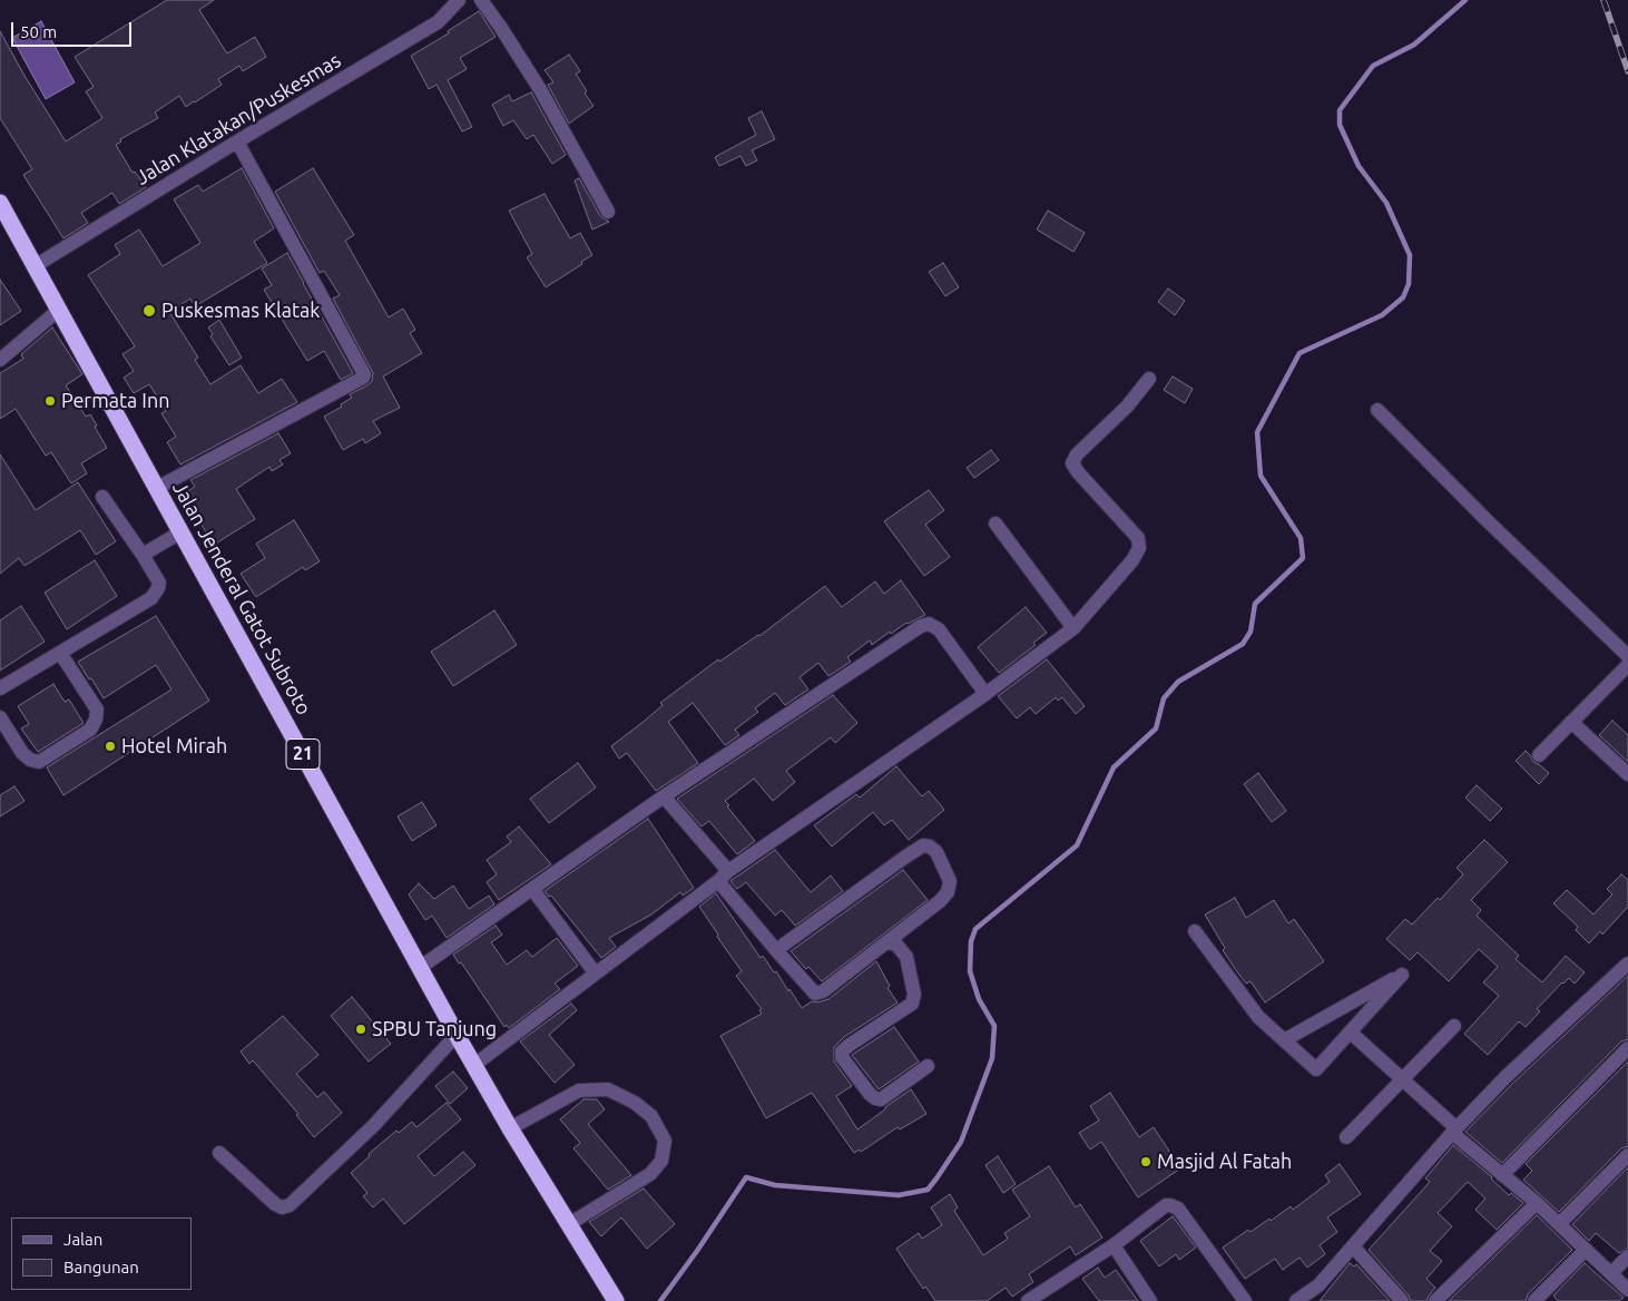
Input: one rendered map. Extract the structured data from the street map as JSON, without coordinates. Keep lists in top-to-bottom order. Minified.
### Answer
{"streets":{"highway":["Jalan Jenderal Gatot Subroto","21"],"street":["Jalan Klatakan/Puskesmas"]},"crossings":[["Jalan Klatakan/Puskesmas","Jalan Jenderal Gatot Subroto"]],"places":["Puskesmas Klatak","Permata Inn","Hotel Mirah","SPBU Tanjung","Masjid Al Fatah"],"legend":["Jalan","Bangunan"],"scale_bar":"50 m"}
